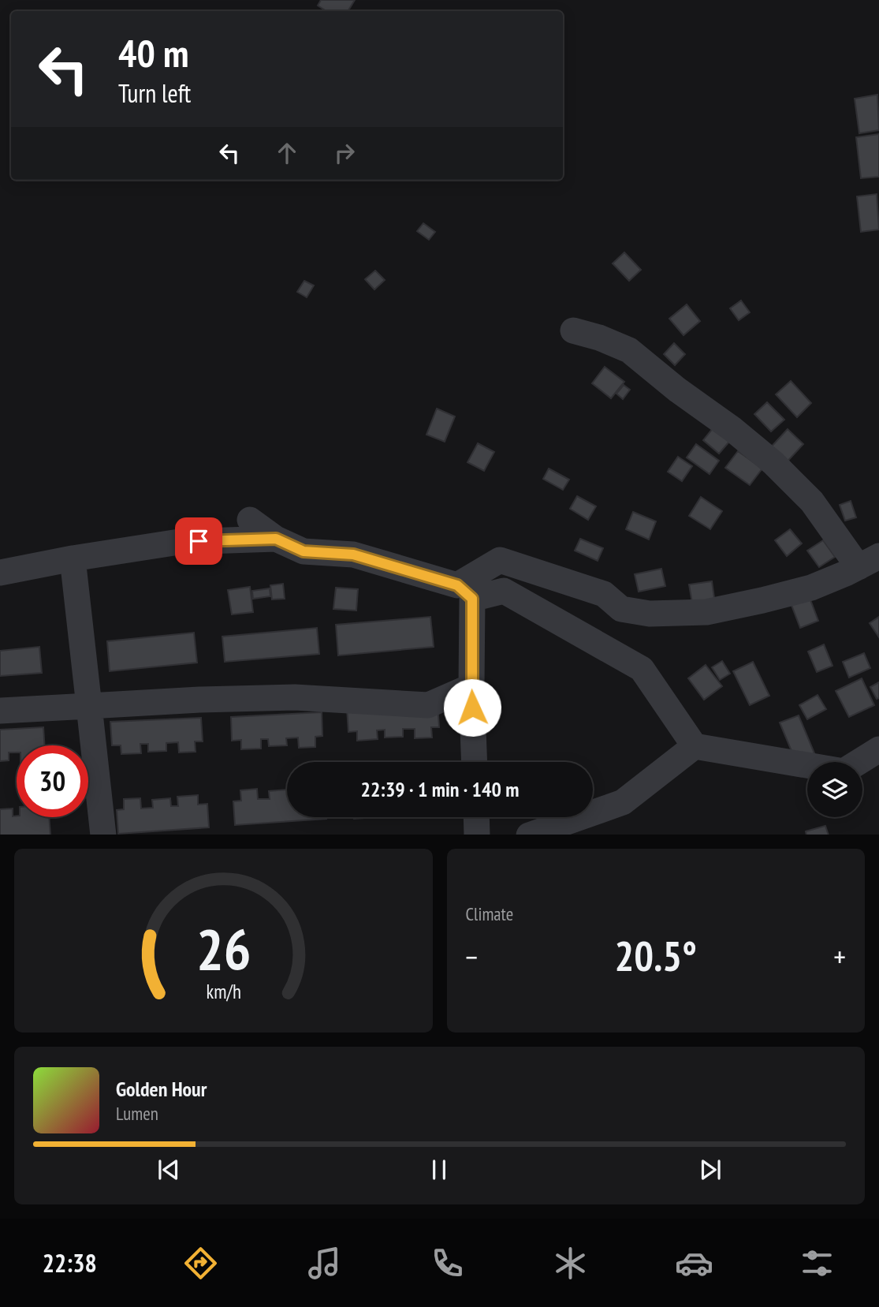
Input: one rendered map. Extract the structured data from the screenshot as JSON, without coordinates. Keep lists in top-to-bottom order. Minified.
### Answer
{"page":{"turn":["40 m","Turn left"],"limit":"30","trip":"22:39 · 1 min · 140 m","tile":"Climate","heat":["−","20.5°","+"],"song":["Golden Hour","Lumen"],"tabs":"22:38","gauge":["26","km/h"]}}
